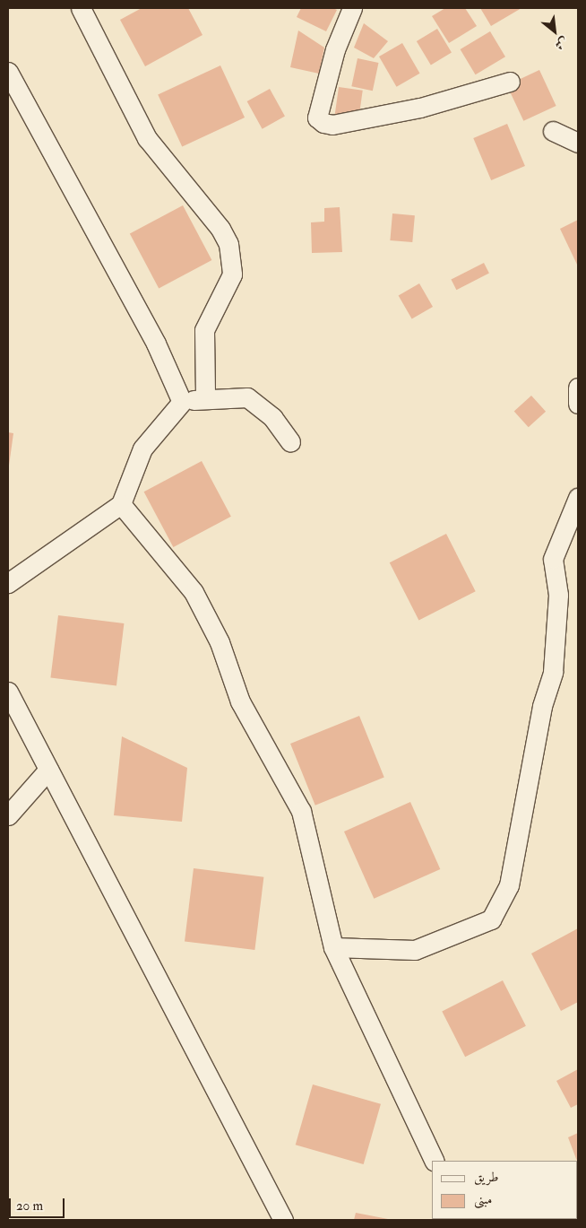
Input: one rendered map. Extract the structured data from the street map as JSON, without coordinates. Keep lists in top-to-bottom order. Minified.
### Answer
{"legend":["طريق","مبنى"],"scale_bar":"20 m","north":"bottom right"}
